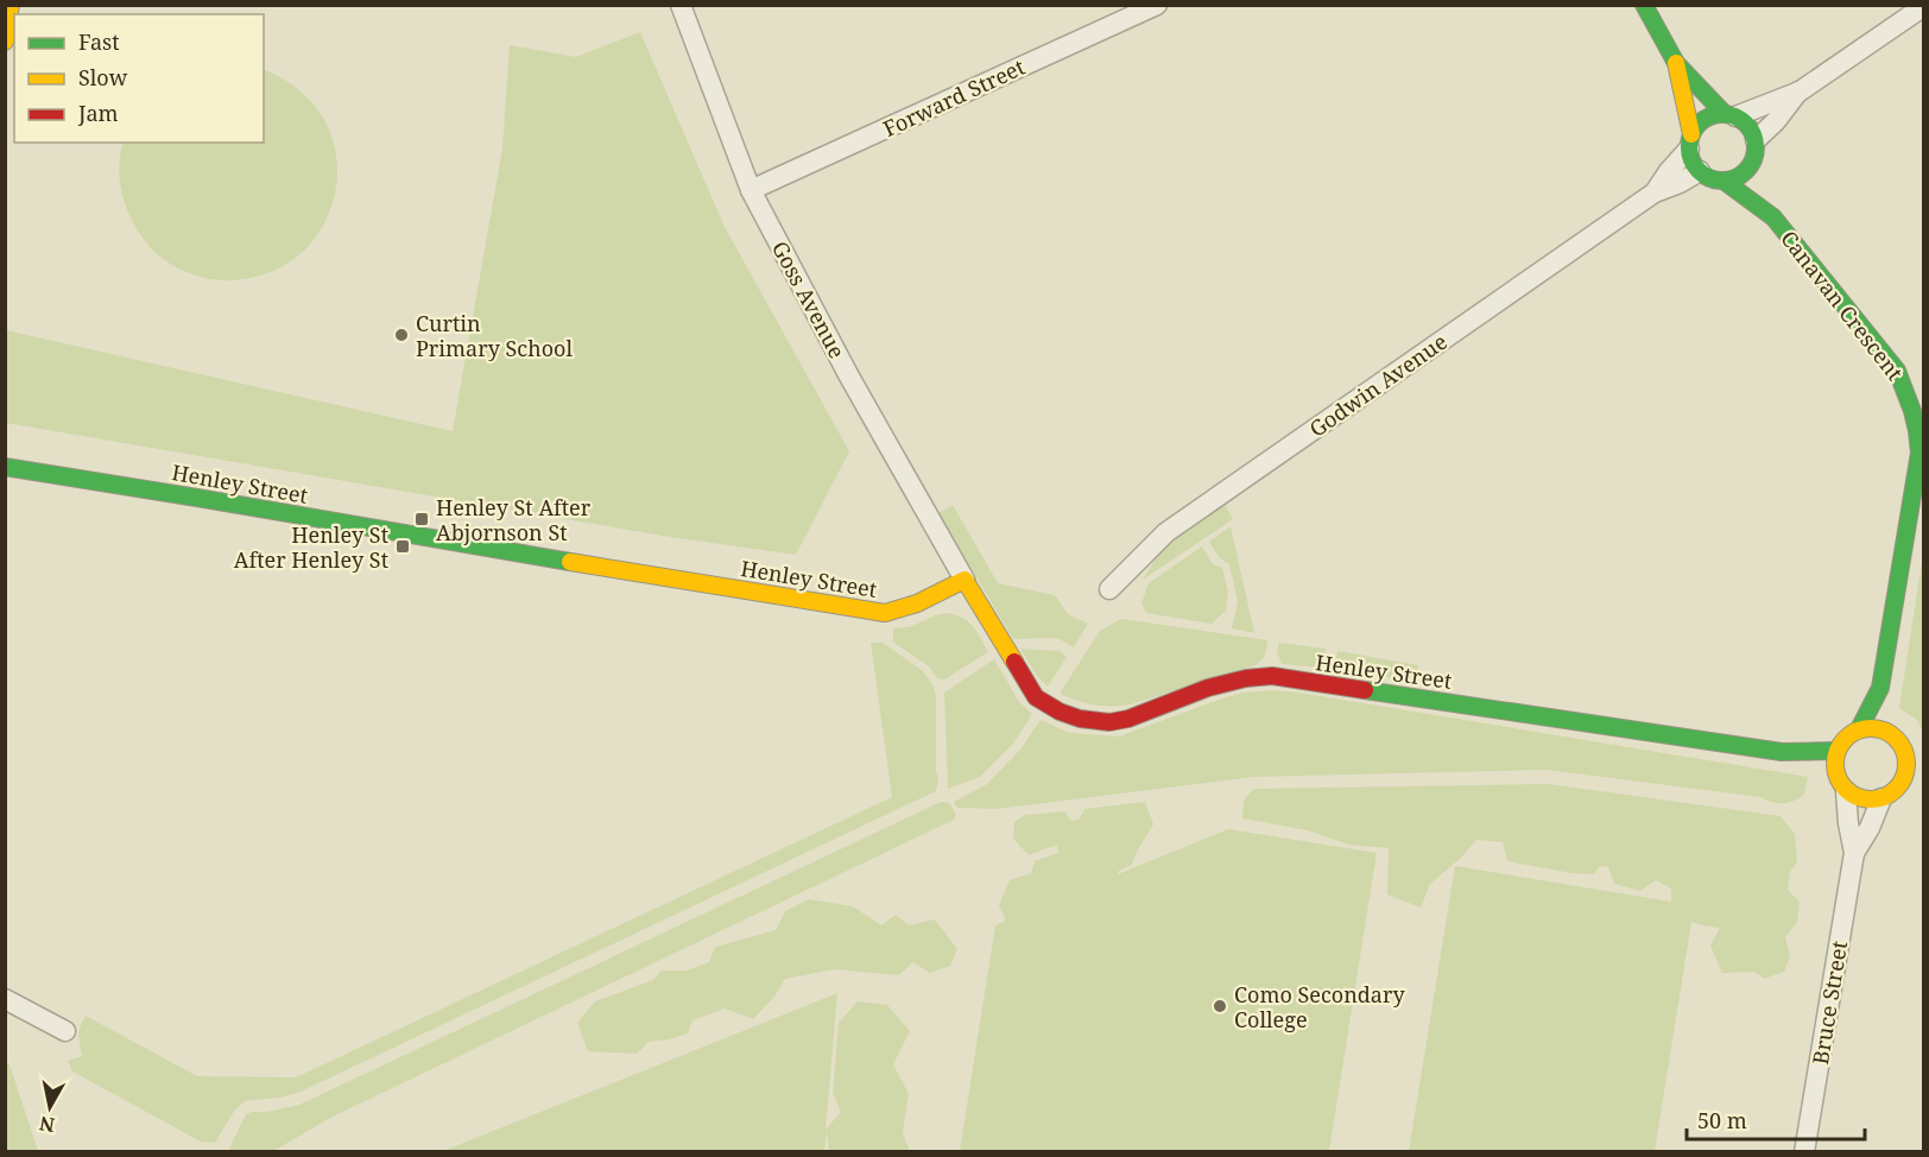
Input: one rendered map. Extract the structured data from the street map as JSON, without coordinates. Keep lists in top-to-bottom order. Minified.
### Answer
{"streets":{"street":["Forward Street","Goss Avenue","Canavan Crescent","Godwin Avenue","Henley Street","Bruce Street"]},"crossings":[["Forward Street","Goss Avenue"],["Goss Avenue","Henley Street"],["Canavan Crescent","Godwin Avenue"],["Henley Street","Bruce Street"]],"places":{"other":["Curtin Primary School","Como Secondary College"],"transit":["Henley St After Abjornson St","Henley St After Henley St"]},"legend":["Fast","Slow","Jam"],"scale_bar":"50 m","north":"bottom"}
